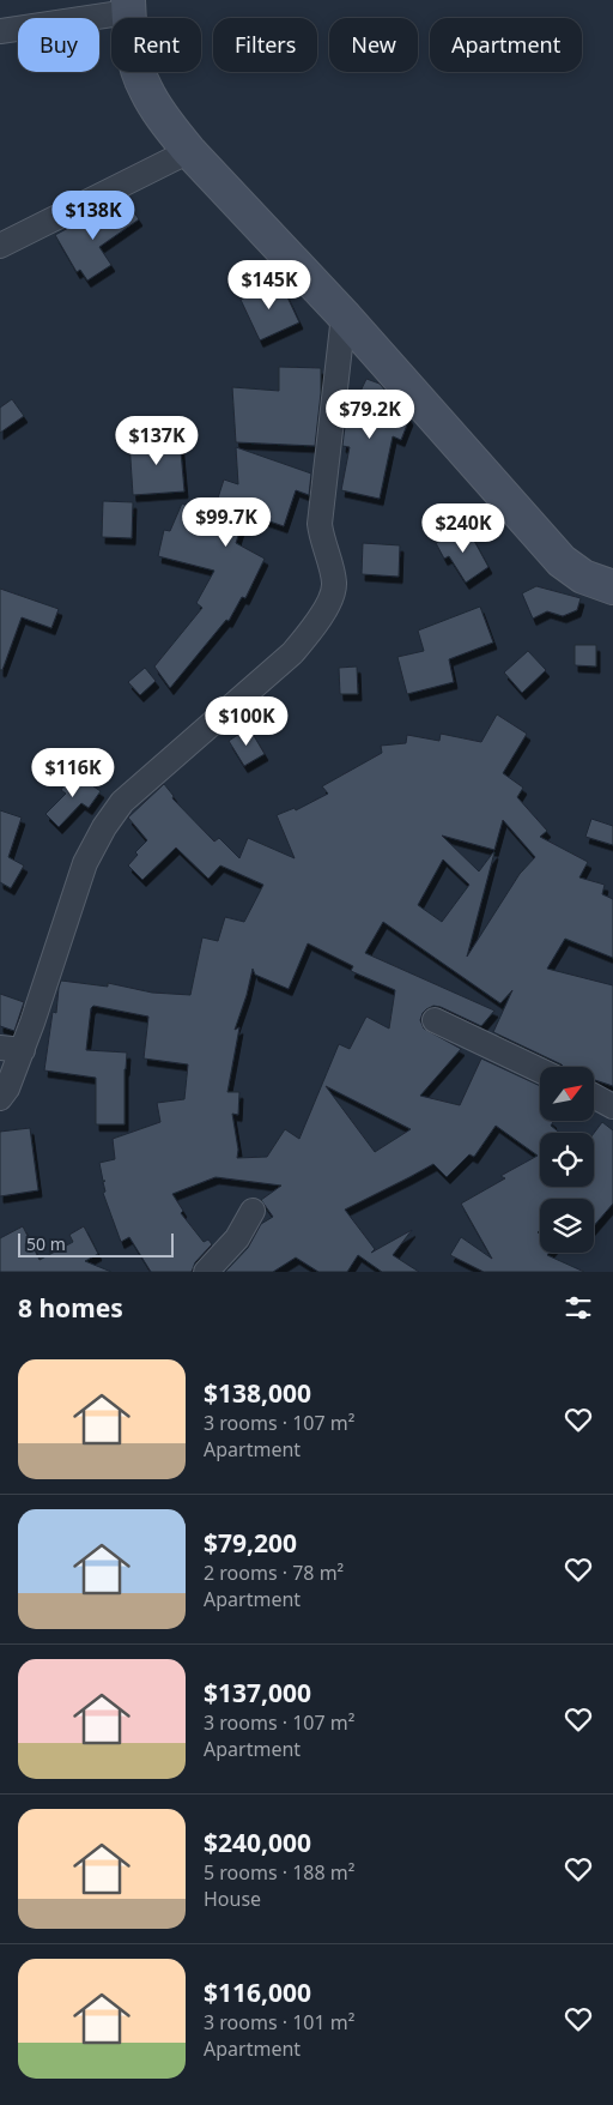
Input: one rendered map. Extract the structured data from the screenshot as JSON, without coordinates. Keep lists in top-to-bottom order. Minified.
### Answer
{"scale_bar":"50 m","north":"top right","page":{"chip":["Buy","Rent","Filters","New","Apartment"],"price":["$138K","$145K","$79.2K","$137K","$99.7K","$240K","$100K","$116K"],"scale":"50 m","heading":"8 homes","list":[{"name":"$138,000","note":"3 rooms · 107 m² · Apartment"},{"name":"$79,200","note":"2 rooms · 78 m² · Apartment"},{"name":"$137,000","note":"3 rooms · 107 m² · Apartment"},{"name":"$240,000","note":"5 rooms · 188 m² · House"},{"name":"$116,000","note":"3 rooms · 101 m² · Apartment"}]}}
